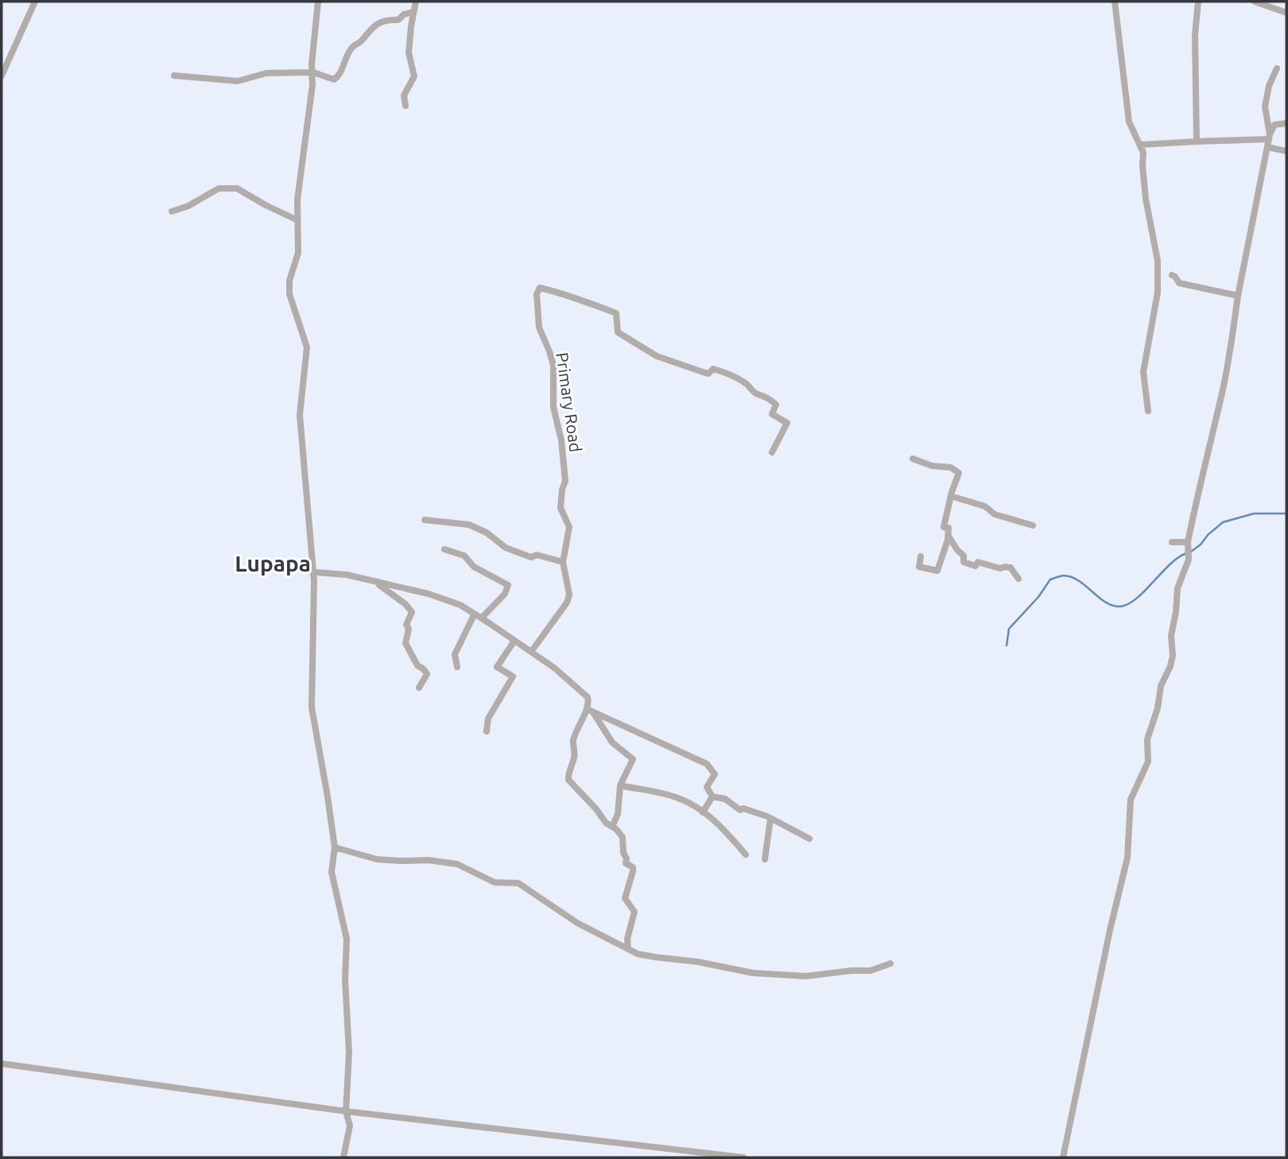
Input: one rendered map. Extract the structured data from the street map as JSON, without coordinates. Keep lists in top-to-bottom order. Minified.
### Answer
{"streets":{"street":["Primary Road"]},"districts":["Lupapa"]}
